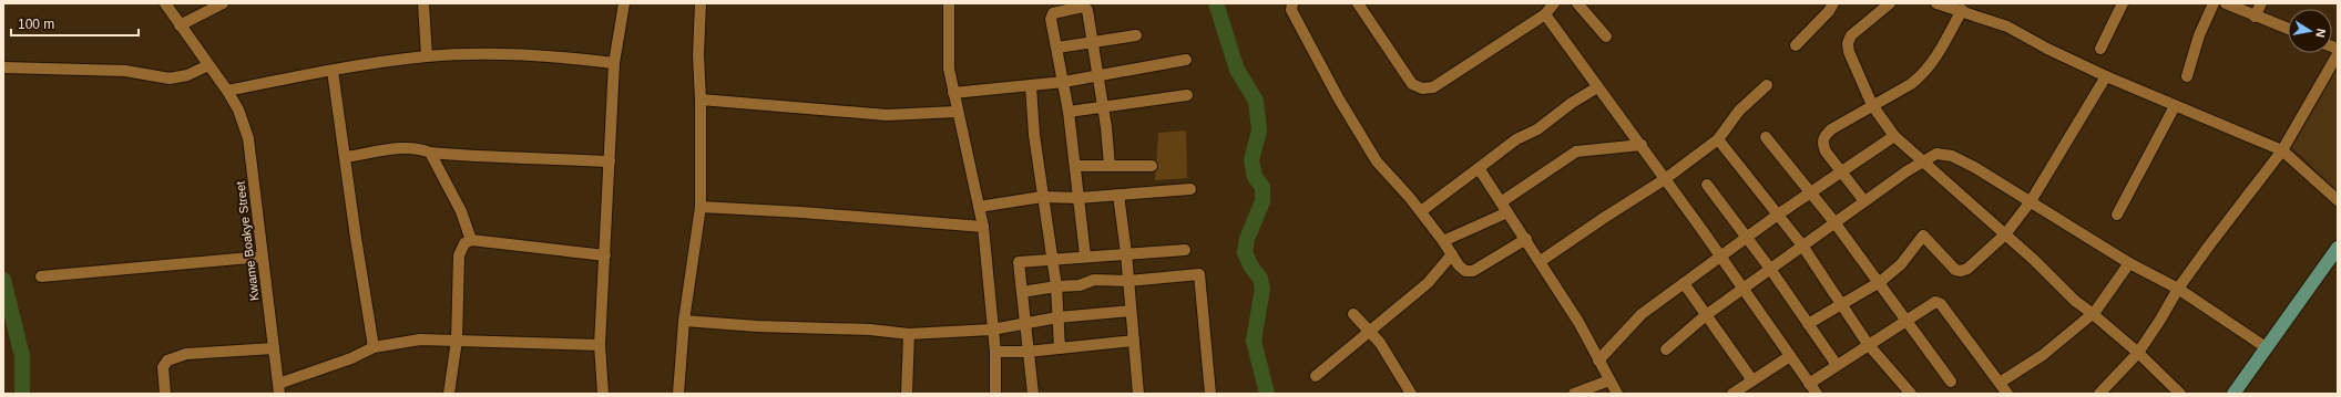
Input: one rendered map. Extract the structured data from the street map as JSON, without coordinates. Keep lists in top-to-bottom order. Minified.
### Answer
{"streets":{"street":["Kwame Boakye Street"]},"scale_bar":"100 m","north":"right"}
